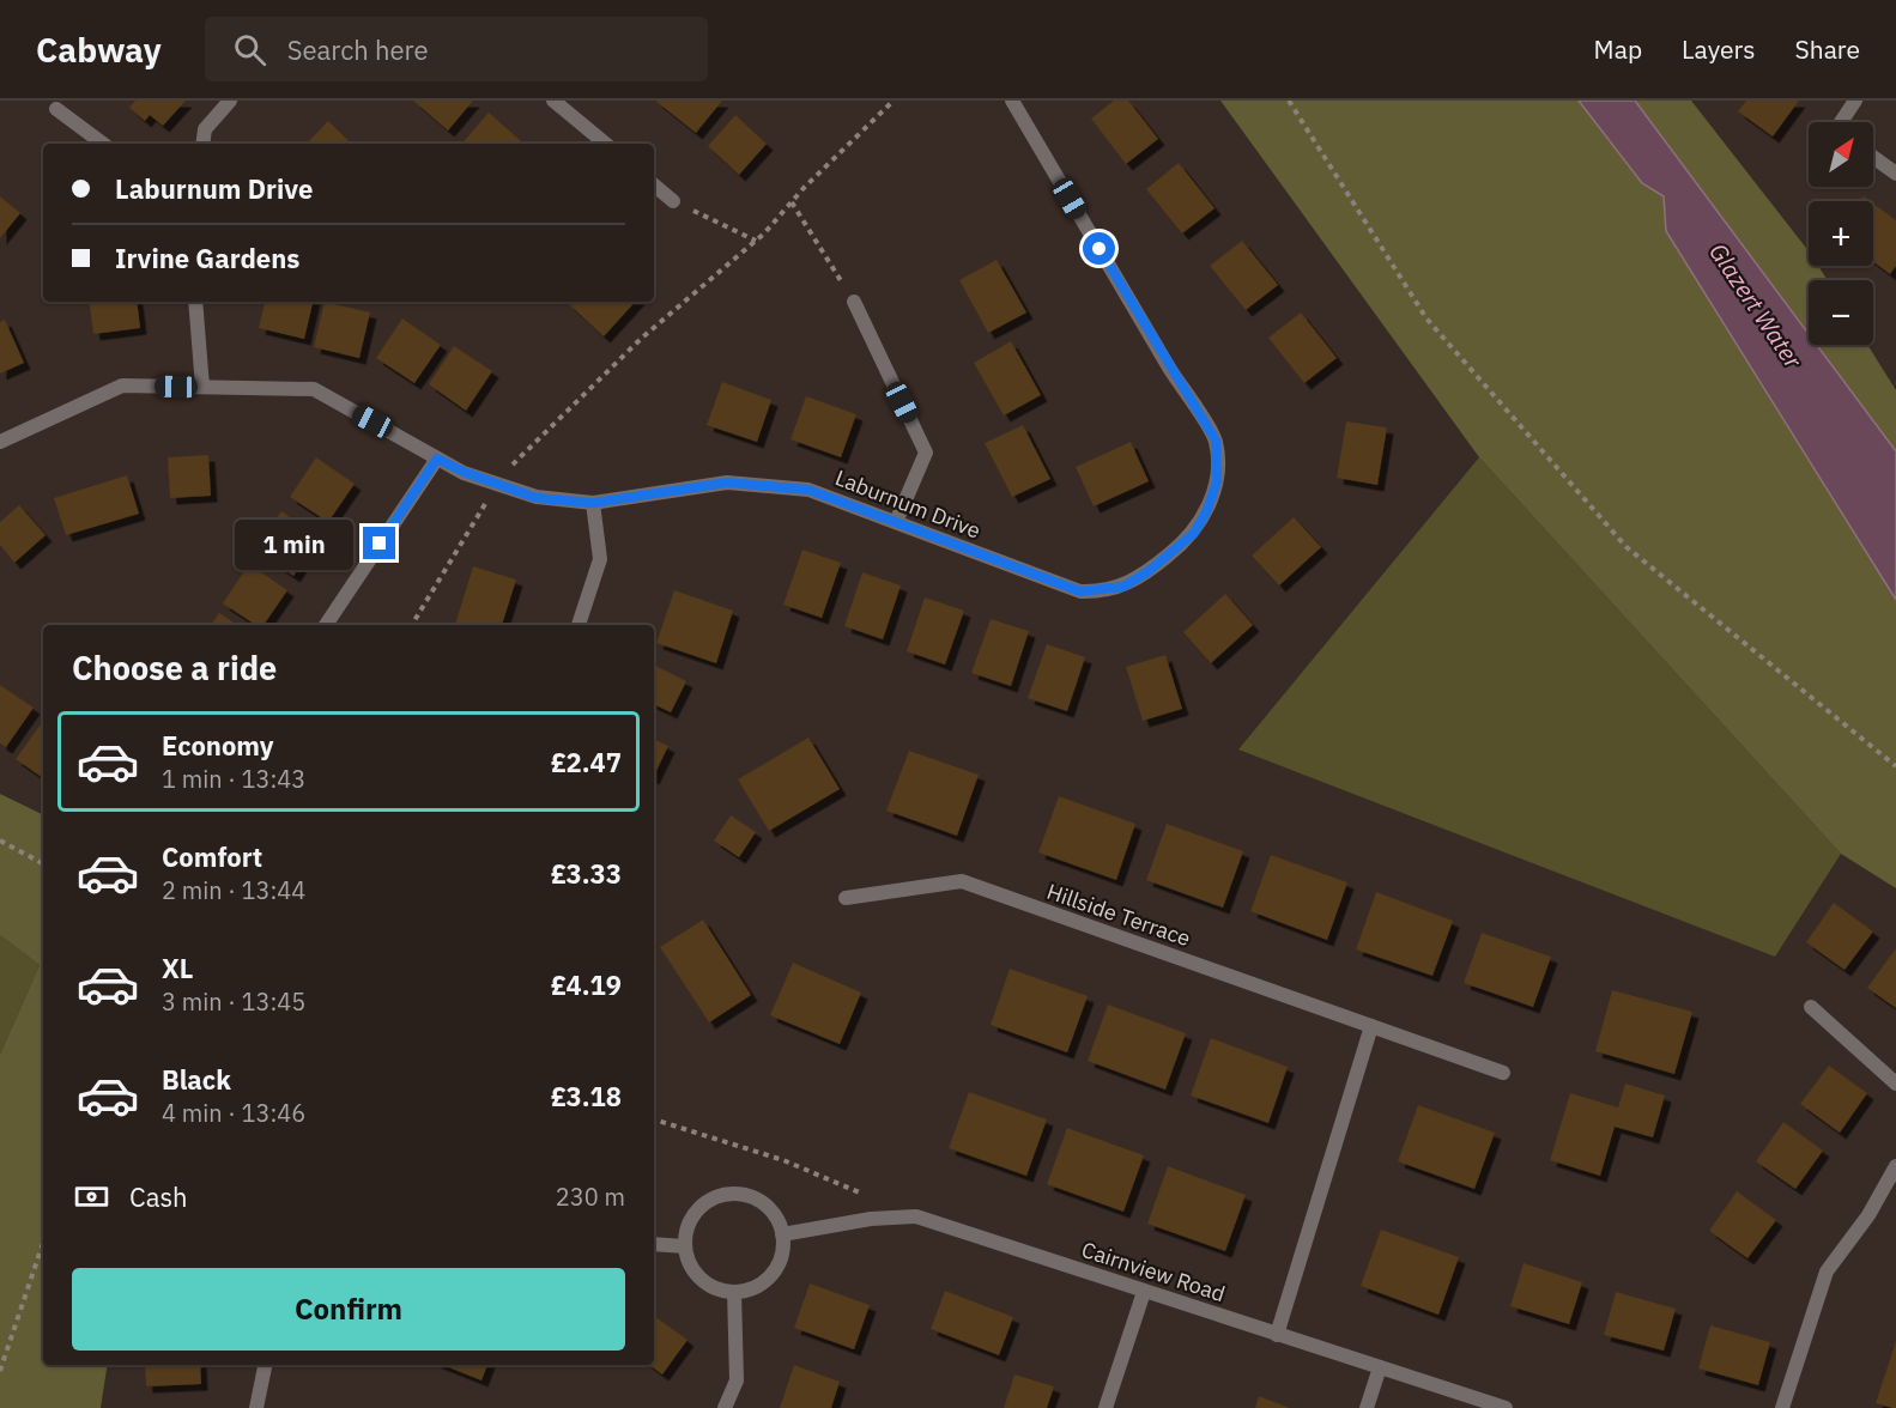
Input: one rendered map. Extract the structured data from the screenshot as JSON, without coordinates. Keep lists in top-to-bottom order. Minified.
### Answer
{"streets":{"street":["Laburnum Drive","Hillside Terrace","Cairnview Road"]},"water":["Glazert Water"],"north":"top right","page":{"header":"Cabway","search":"Search here","nav":["Map","Layers","Share"],"map_buttons":["+","−"],"banner":["Laburnum Drive","Irvine Gardens"],"bubble":"1 min","heading":"Choose a ride","list":[{"name":"Economy","note":"1 min · 13:43","value":"£2.47"},{"name":"Comfort","note":"2 min · 13:44","value":"£3.33"},{"name":"XL","note":"3 min · 13:45","value":"£4.19"},{"name":"Black","note":"4 min · 13:46","value":"£3.18"}],"pay":["Cash","230 m"],"buttons":"Confirm"}}
